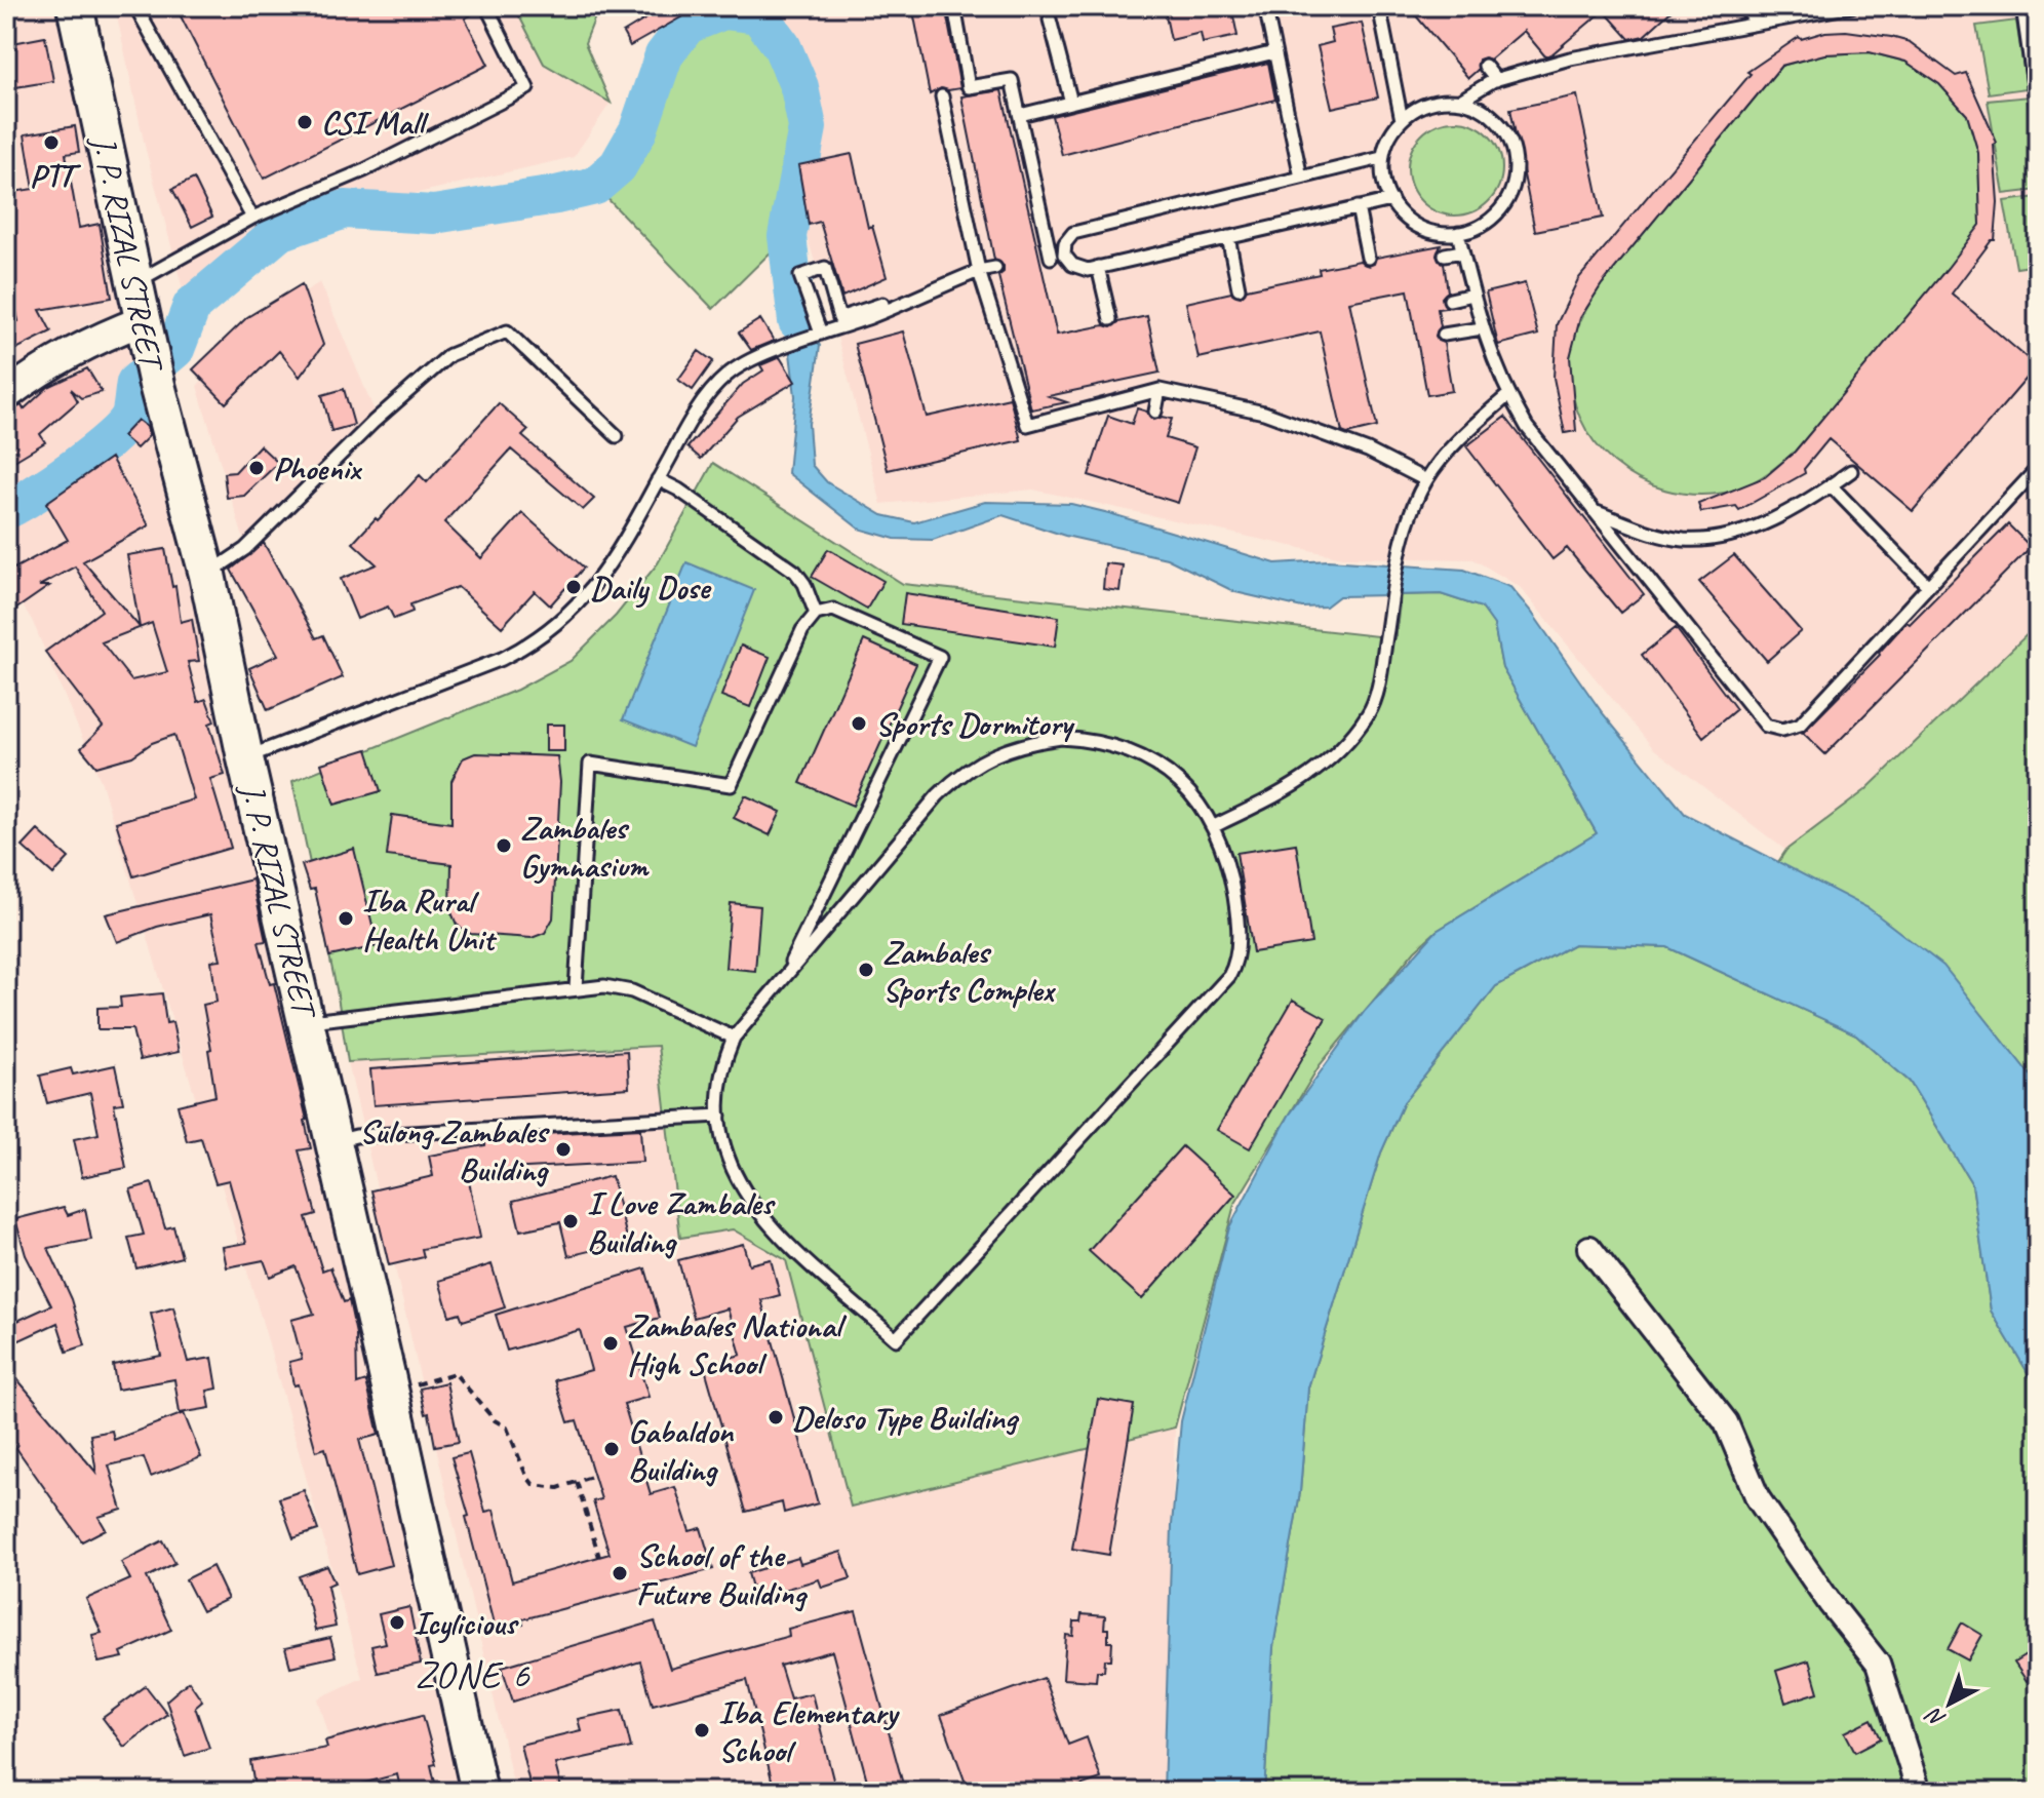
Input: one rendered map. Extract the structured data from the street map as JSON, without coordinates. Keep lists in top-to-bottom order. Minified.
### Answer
{"streets":{"main road":["J. P. RIZAL STREET"]},"districts":["ZONE 6"],"places":["CSI Mall","PTT","Phoenix","Daily Dose","Sports Dormitory","Zambales Gymnasium","Iba Rural Health Unit","Zambales Sports Complex","Sulong Zambales Building","I Love Zambales Building","Zambales National High School","Deloso Type Building","Gabaldon Building","School of the Future Building","Icylicious","Iba Elementary School"],"north":"bottom left"}
